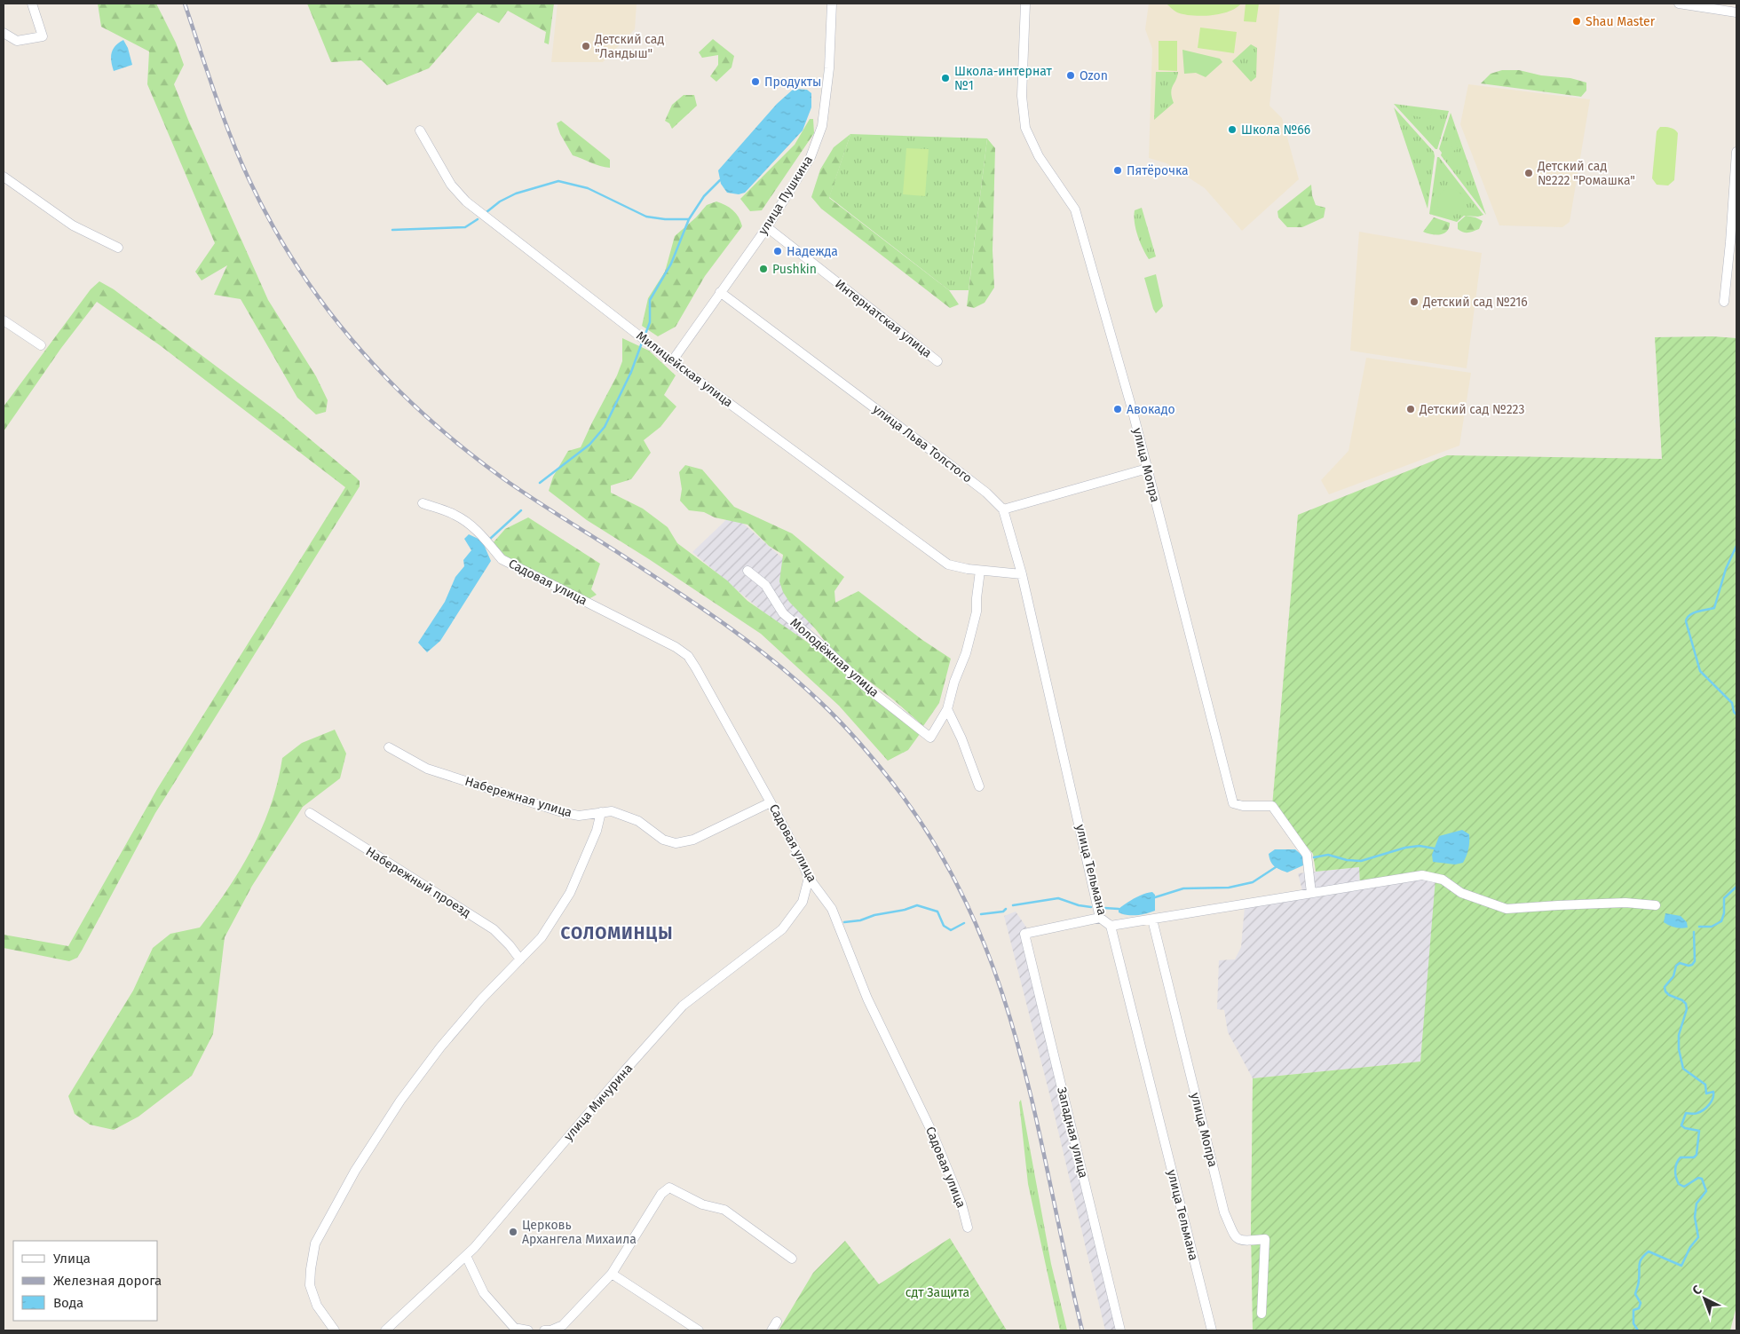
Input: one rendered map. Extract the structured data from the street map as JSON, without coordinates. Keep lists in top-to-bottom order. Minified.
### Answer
{"streets":{"street":["улица Пушкина","Интернатская улица","Милицейская улица","улица Льва Толстого","улица Мопра","Садовая улица","Молодёжная улица","Набережная улица","улица Тельмана","Набережный проезд","улица Мичурина","Западная улица"]},"crossings":[["улица Пушкина","Интернатская улица"],["улица Пушкина","Милицейская улица"],["улица Пушкина","улица Льва Толстого"],["Милицейская улица","улица Тельмана"],["улица Льва Толстого","улица Тельмана"],["Садовая улица","Набережная улица"],["Садовая улица","улица Мичурина"],["улица Тельмана","Западная улица"]],"districts":["СОЛОМИНЦЫ"],"parks":["сдт Защита"],"places":["Shau Master","Детский сад \"Ландыш\"","Ozon","Школа-интернат №1","Продукты","Школа №66","Пятёрочка","Детский сад №222 \"Ромашка\"","Надежда","Pushkin","Детский сад №216","Авокадо","Детский сад №223","Церковь Архангела Михаила"],"legend":["Улица","Железная дорога","Вода"],"north":"top left"}
